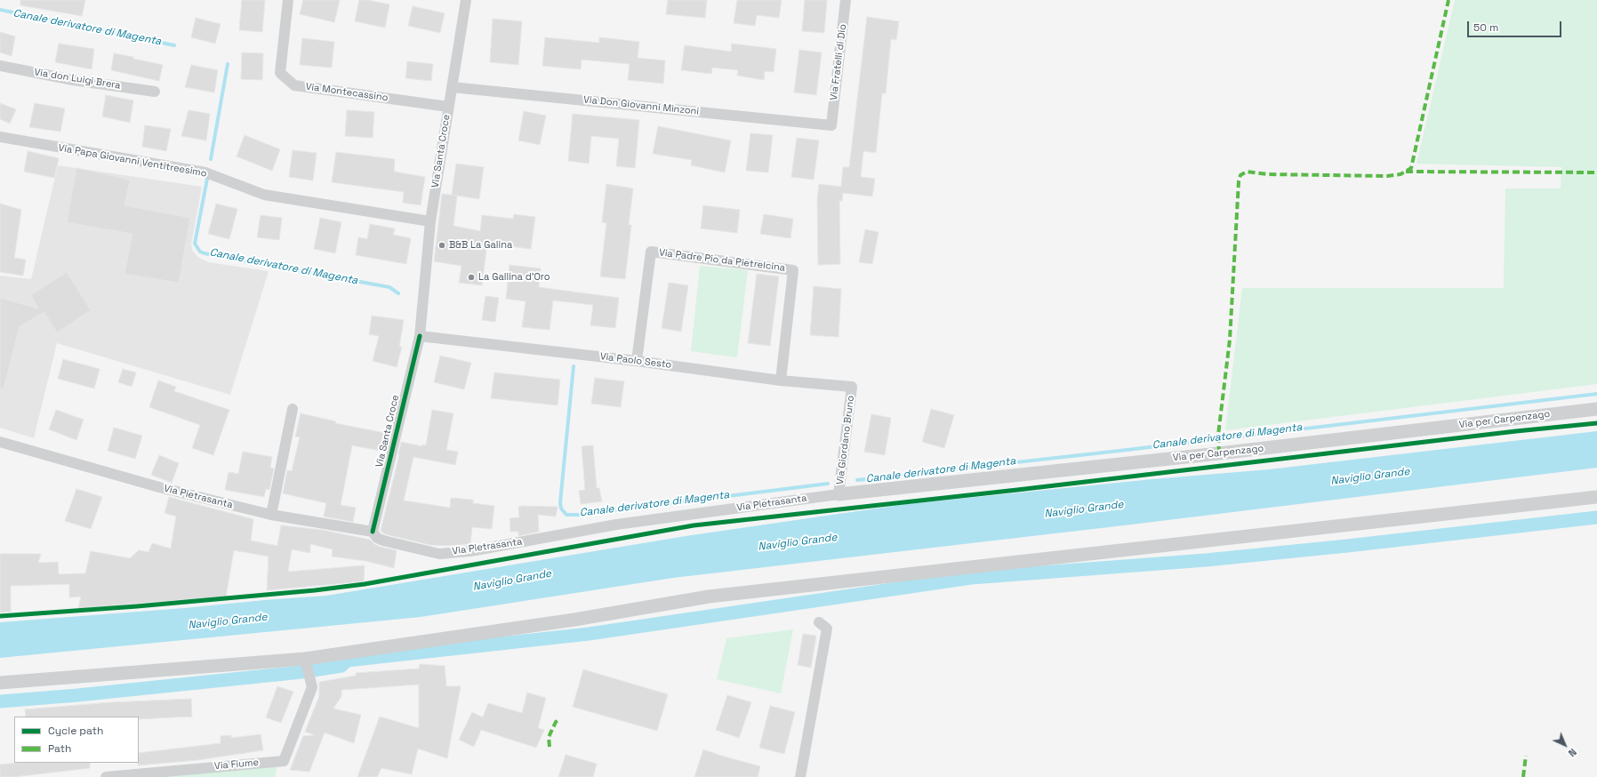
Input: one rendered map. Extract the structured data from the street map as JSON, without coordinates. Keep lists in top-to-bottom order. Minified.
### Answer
{"streets":{"street":["Via Fratelli di Dio","Via don Luigi Brera","Via Montecassino","Via Don Giovanni Minzoni","Via Santa Croce","Via Papa Giovanni Ventitreesimo","Via Padre Pio da Pietrelcina","Via Paolo Sesto","Via per Carpenzago","Via Giordano Bruno","Via Pietrasanta","Via Fiume"]},"crossings":[["Via Fratelli di Dio","Via Don Giovanni Minzoni"],["Via Montecassino","Via Santa Croce"],["Via Don Giovanni Minzoni","Via Santa Croce"],["Via Santa Croce","Via Papa Giovanni Ventitreesimo"],["Via Santa Croce","Via Paolo Sesto"],["Via Santa Croce","Via Pietrasanta"],["Via Padre Pio da Pietrelcina","Via Paolo Sesto"],["Via Paolo Sesto","Via Giordano Bruno"],["Via per Carpenzago","Via Giordano Bruno"],["Via per Carpenzago","Via Pietrasanta"],["Via Giordano Bruno","Via Pietrasanta"]],"water":["Canale derivatore di Magenta","Naviglio Grande"],"places":["B&B La Galina","La Gallina d'Oro"],"legend":["Cycle path","Path"],"scale_bar":"50 m","north":"bottom right"}
